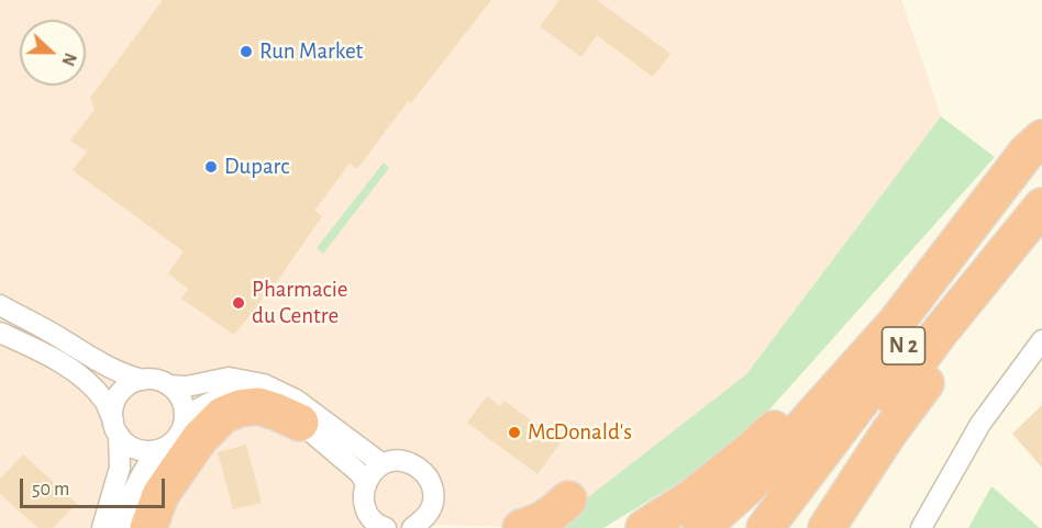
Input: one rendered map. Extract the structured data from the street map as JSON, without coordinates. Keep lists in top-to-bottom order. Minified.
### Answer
{"streets":{"highway":["N 2"]},"places":["Run Market","Duparc","Pharmacie du Centre","McDonald's"],"scale_bar":"50 m","north":"right"}
